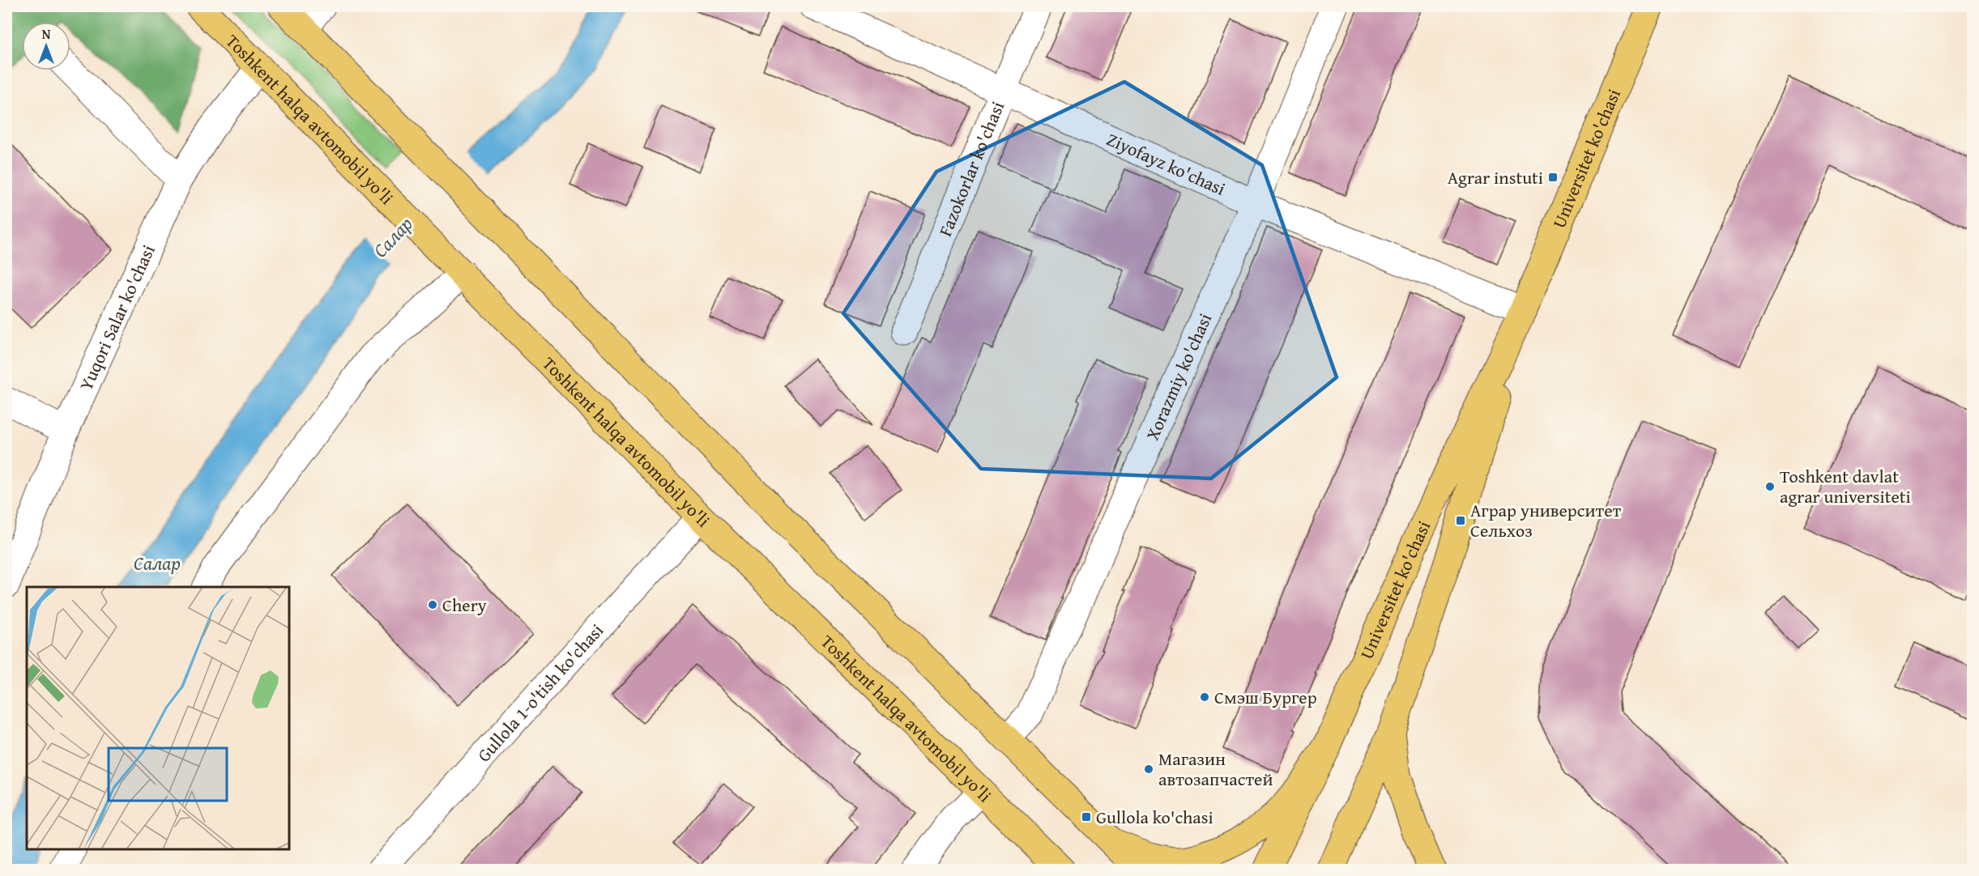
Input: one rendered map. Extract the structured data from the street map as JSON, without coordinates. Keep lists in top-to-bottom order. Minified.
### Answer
{"streets":{"main road":["Toshkent halqa avtomobil yo'li","Universitet ko'chasi"],"street":["Ziyofayz ko'chasi","Fazokorlar ko'chasi","Yuqori Salar ko'chasi","Xorazmiy ko'chasi","Gullola 1-o'tish ko'chasi"]},"crossings":[["Toshkent halqa avtomobil yo'li","Yuqori Salar ko'chasi"],["Toshkent halqa avtomobil yo'li","Gullola 1-o'tish ko'chasi"],["Universitet ko'chasi","Ziyofayz ko'chasi"],["Ziyofayz ko'chasi","Fazokorlar ko'chasi"],["Ziyofayz ko'chasi","Xorazmiy ko'chasi"]],"water":["Салар"],"places":{"transit":["Agrar instuti","Аграр университет Сельхоз","Gullola ko'chasi"],"other":["Toshkent davlat agrar universiteti","Chery","Смэш Бургер","Магазин автозапчастей"]},"north":"top"}
